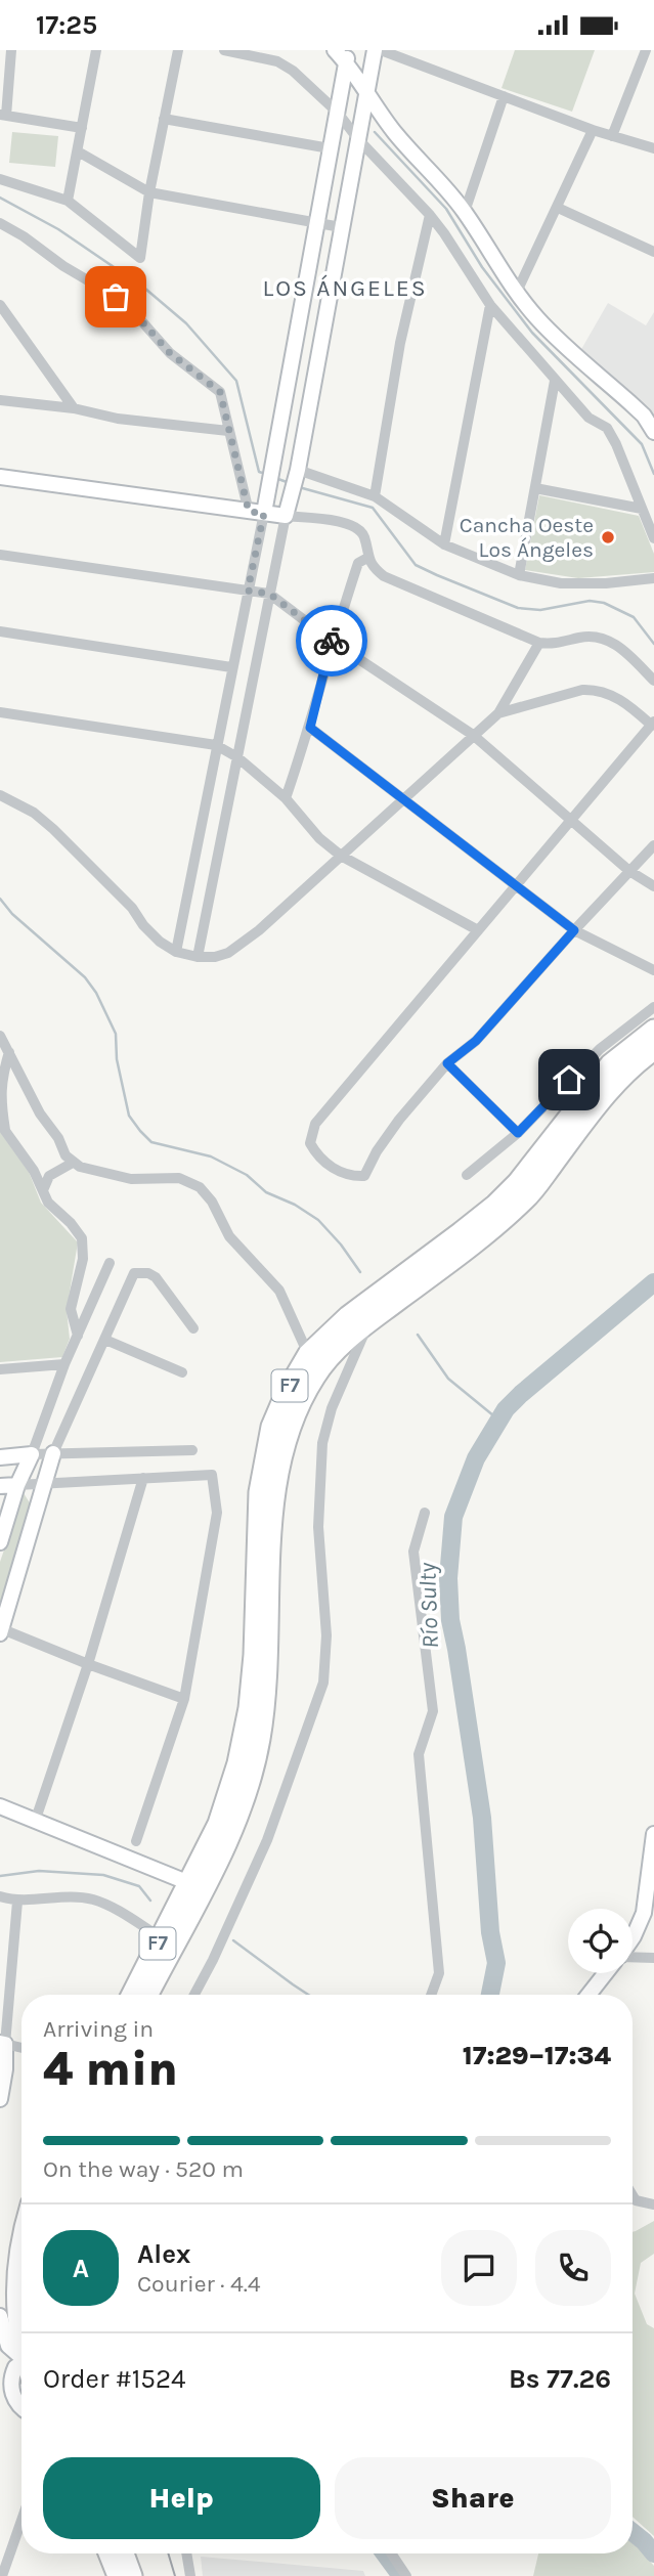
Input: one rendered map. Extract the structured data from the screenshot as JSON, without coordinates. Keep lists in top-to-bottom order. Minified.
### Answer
{"streets":{"highway":["F7"]},"districts":["LOS ÁNGELES"],"water":["Río Sulty"],"places":["Cancha Oeste Los Ángeles"],"page":{"status":"17:25","heading":["4 min","Arriving in","17:29–17:34"],"panel":["Alex","Courier · 4.4","Order #1524","Bs 77.26"],"bar":"On the way · 520 m","round":"A","buttons":["Help","Share"]}}
